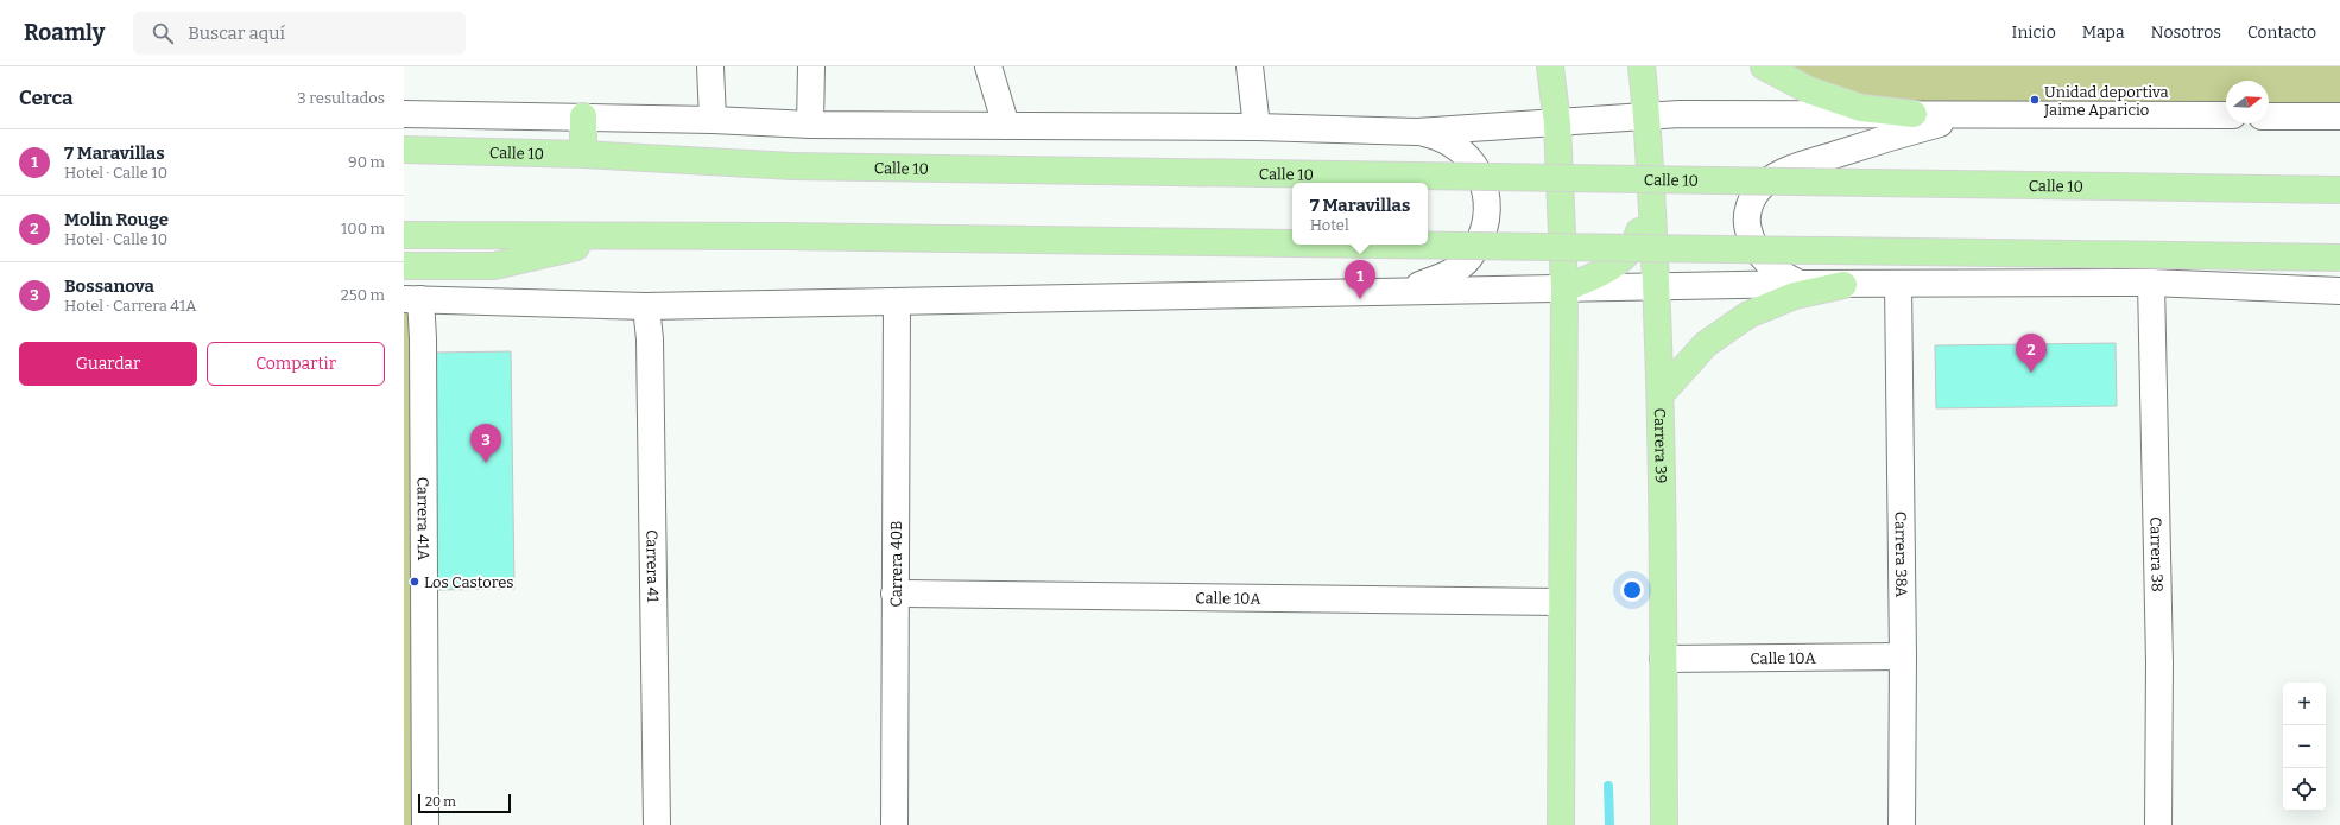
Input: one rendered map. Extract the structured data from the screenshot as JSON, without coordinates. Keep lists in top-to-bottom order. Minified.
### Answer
{"streets":{"main road":["Calle 10","Carrera 39"],"street":["Carrera 41A","Carrera 38A","Carrera 38","Carrera 40B","Carrera 41","Calle 10A"]},"crossings":[["Carrera 39","Calle 10A"],["Carrera 38A","Calle 10A"],["Carrera 40B","Calle 10A"]],"places":["Unidad deportiva Jaime Aparicio","Los Castores"],"scale_bar":"20 m","north":"right","page":{"header":"Roamly","search":"Buscar aquí","nav":["Inicio","Mapa","Nosotros","Contacto"],"heading":["Cerca","3 resultados"],"list":[{"mark":"1","name":"7 Maravillas","note":"Hotel · Calle 10","value":"90 m"},{"mark":"2","name":"Molin Rouge","note":"Hotel · Calle 10","value":"100 m"},{"mark":"3","name":"Bossanova","note":"Hotel · Carrera 41A","value":"250 m"}],"popup":["7 Maravillas","Hotel"],"pins":["1","2","3"],"buttons":["Guardar","Compartir"],"map_buttons":["+","−"],"scale":"20 m"}}
